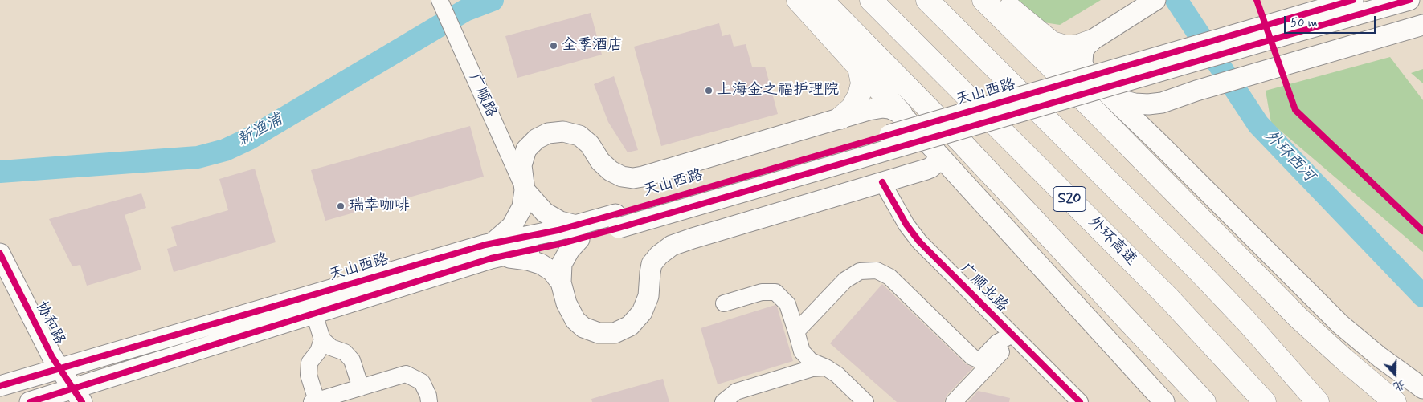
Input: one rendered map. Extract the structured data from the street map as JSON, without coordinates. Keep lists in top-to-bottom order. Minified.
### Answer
{"streets":{"highway":["S20","外环高速"],"main road":["天山西路","协和路"],"street":["广顺路","广顺北路"]},"crossings":[["天山西路","协和路"]],"water":["新渔浦","外环西河"],"places":["全季酒店","上海金之福护理院","瑞幸咖啡"],"scale_bar":"50 m","north":"bottom"}
